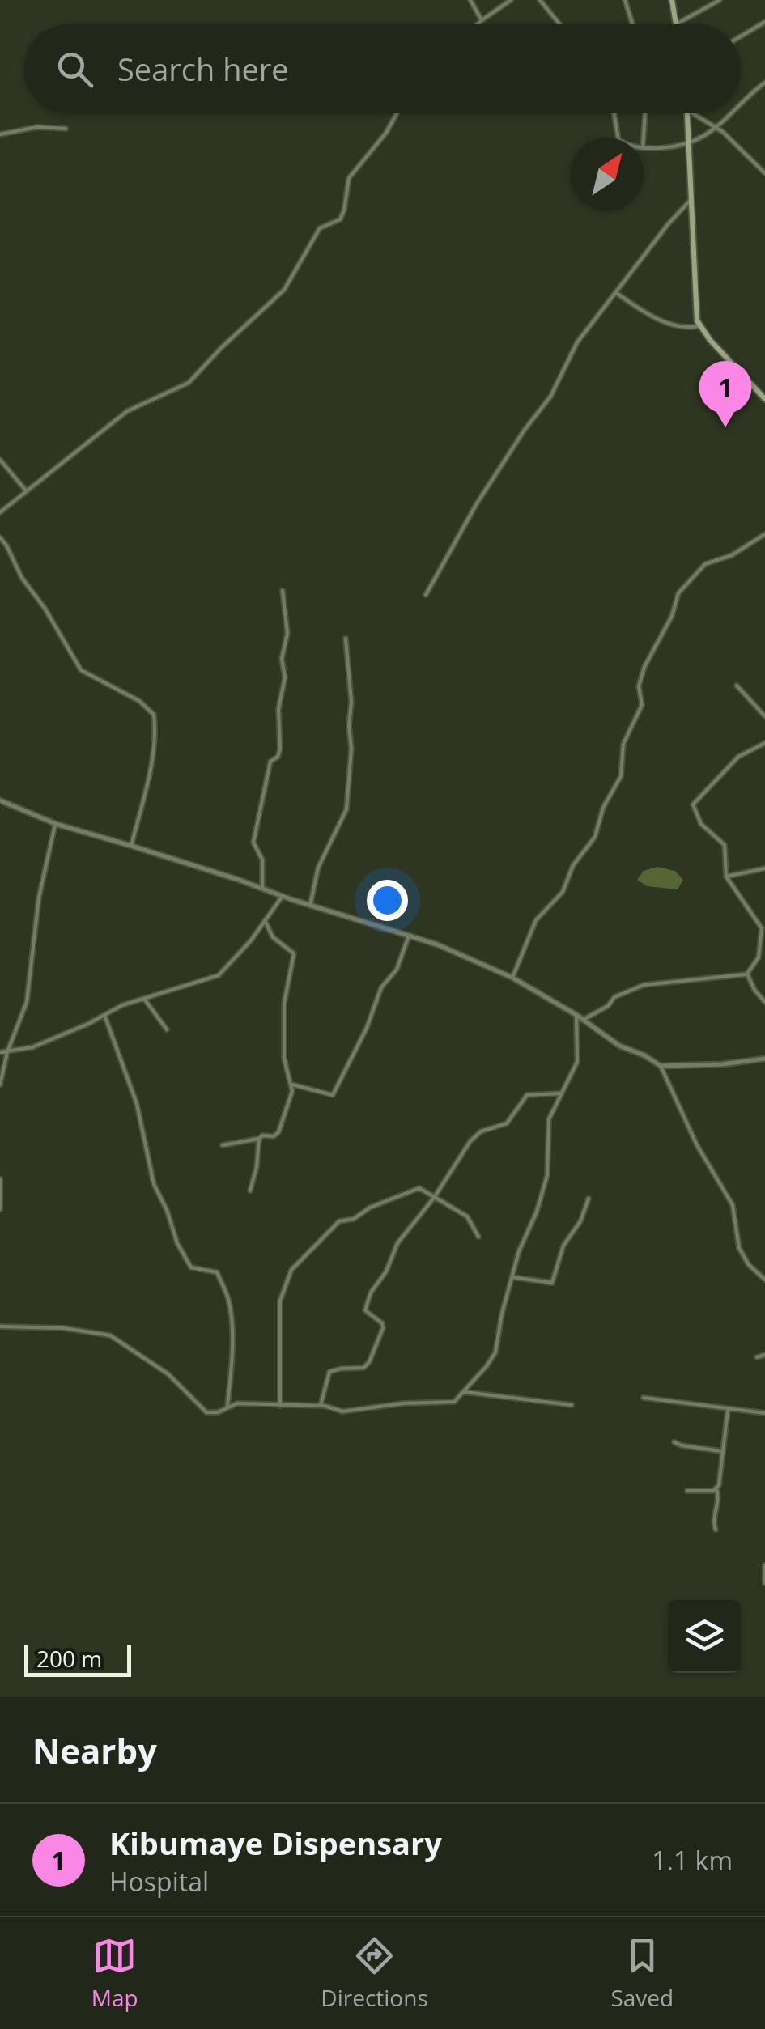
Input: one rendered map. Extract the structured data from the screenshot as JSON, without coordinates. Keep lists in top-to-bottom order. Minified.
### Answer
{"scale_bar":"200 m","north":"top right","page":{"search":"Search here","pins":"1","scale":"200 m","heading":"Nearby","list":[{"mark":"1","name":"Kibumaye Dispensary","note":"Hospital","value":"1.1 km"}],"nav":["Map","Directions","Saved"]}}
